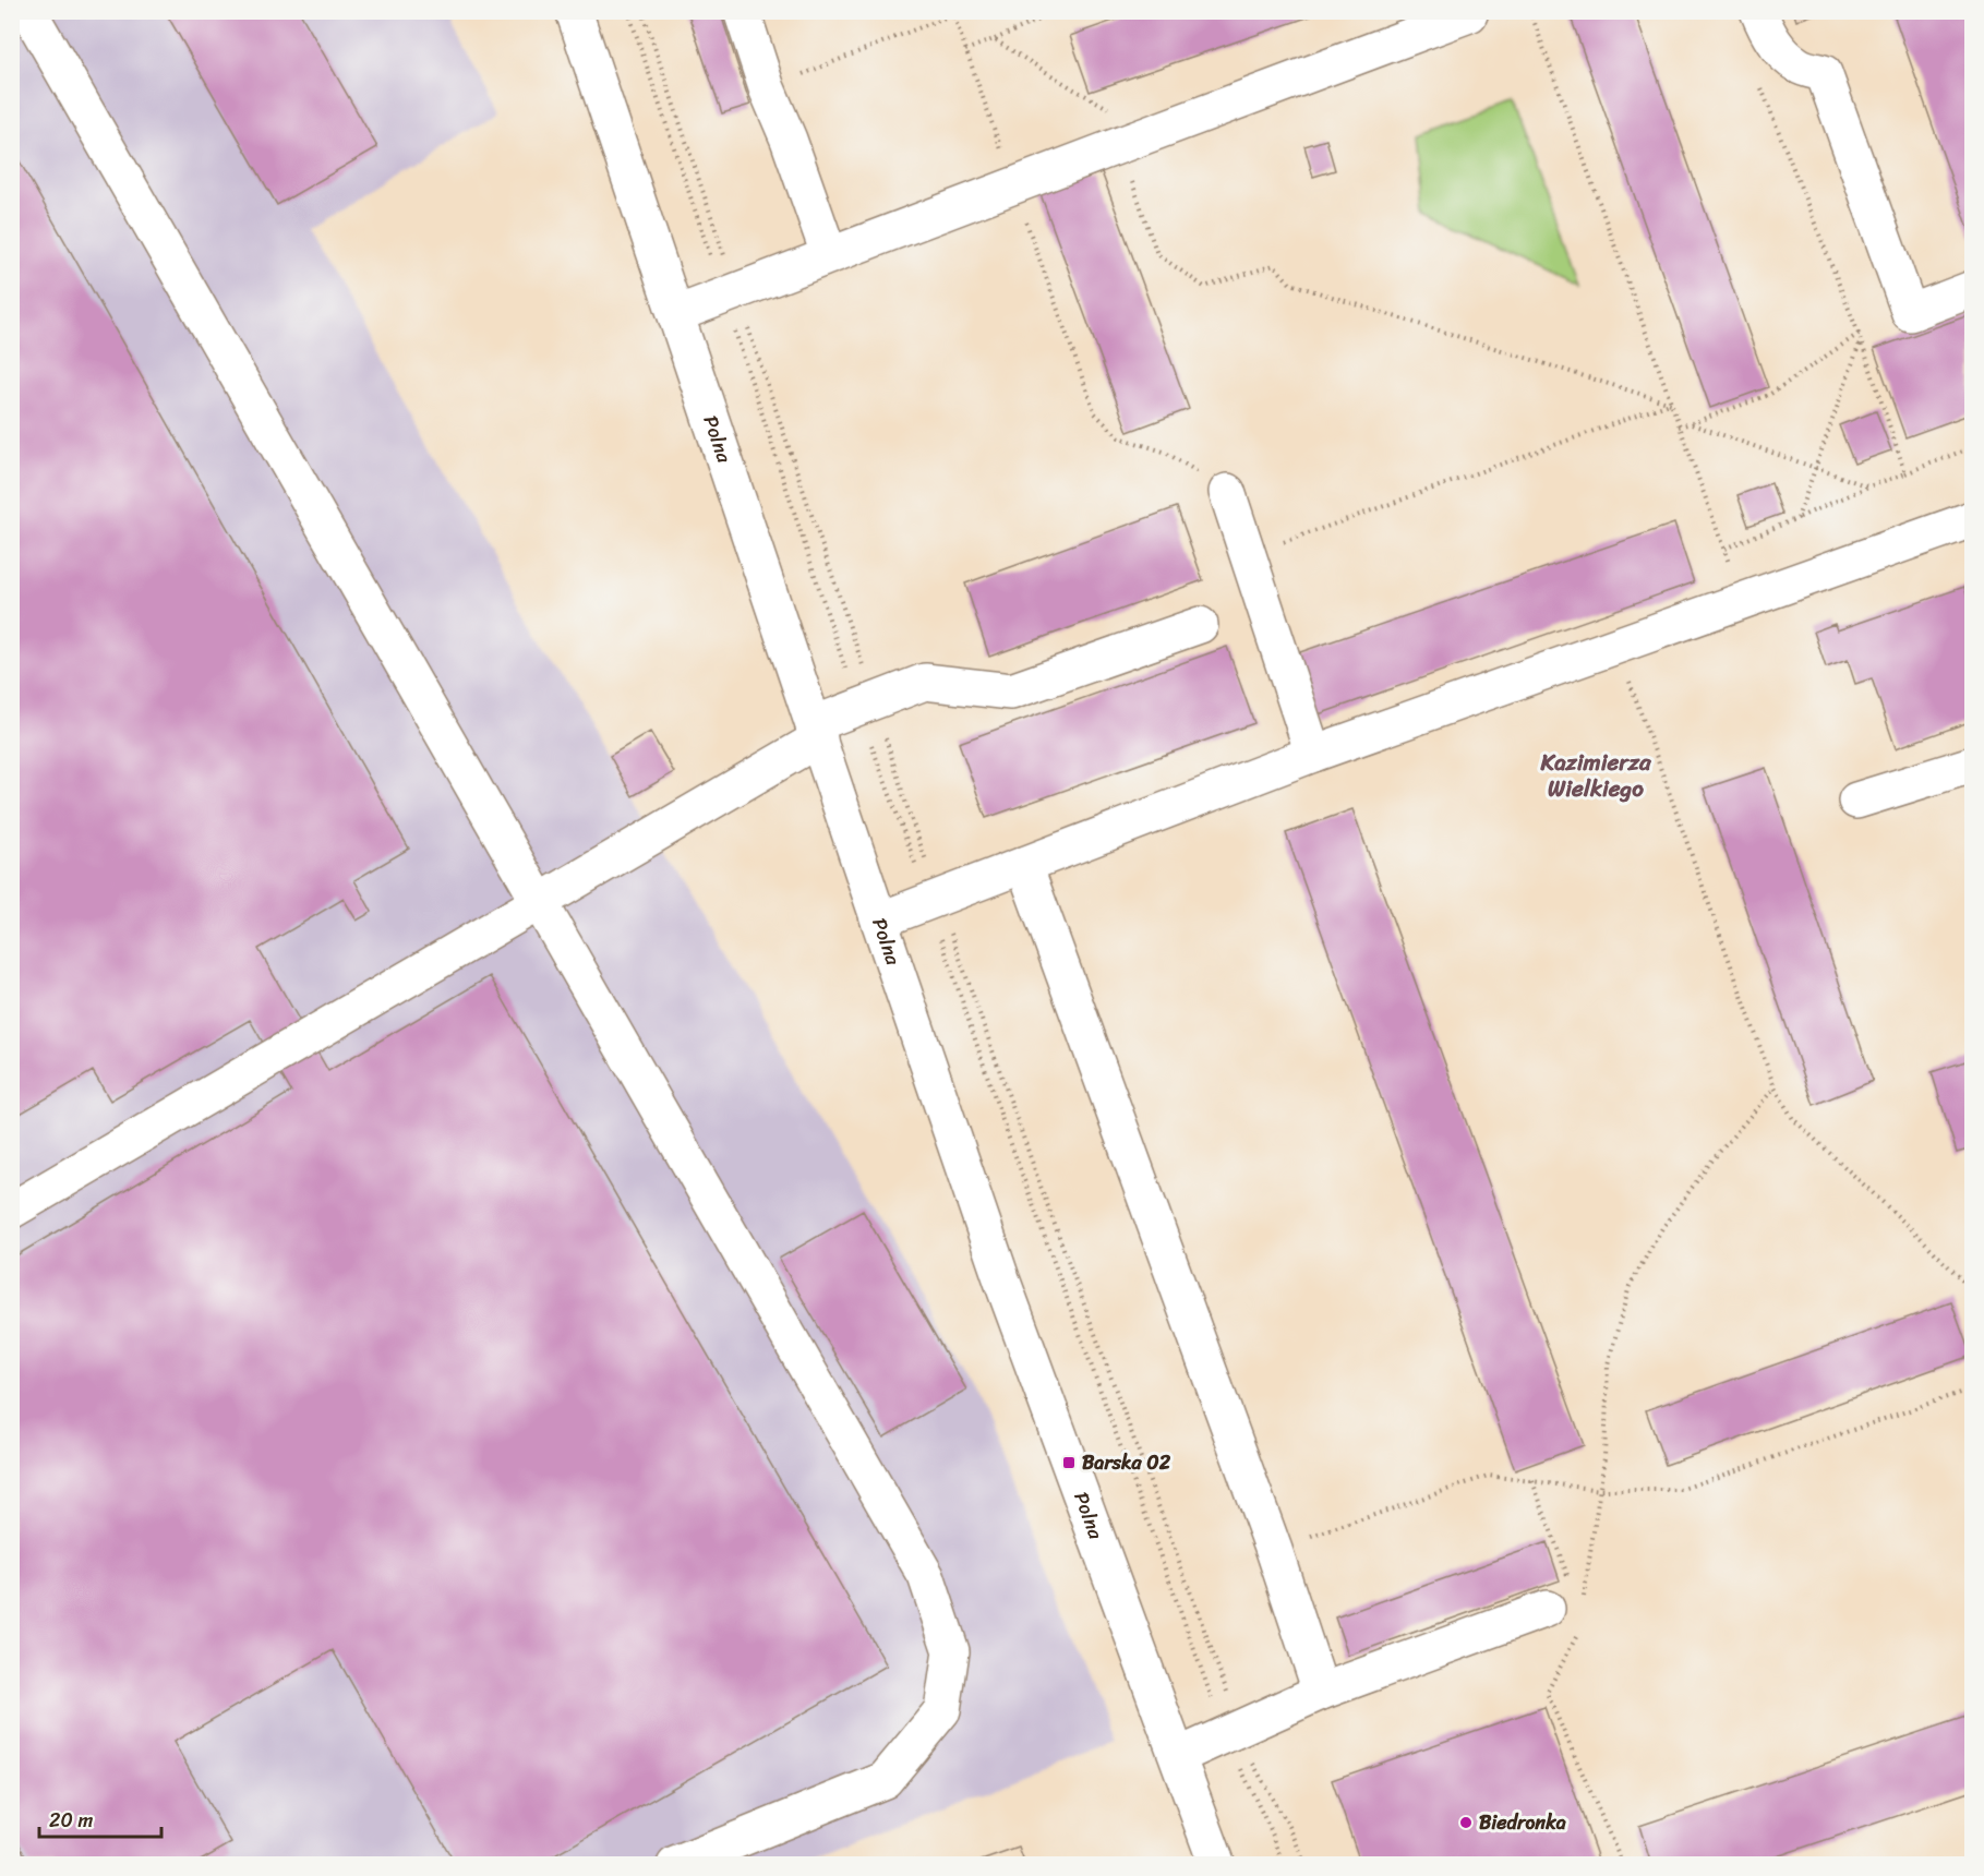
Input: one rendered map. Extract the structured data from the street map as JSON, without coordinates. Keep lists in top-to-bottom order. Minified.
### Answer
{"streets":{"street":["Polna"]},"districts":["Kazimierza Wielkiego"],"places":{"transit":["Barska 02"],"other":["Biedronka"]},"scale_bar":"20 m"}
